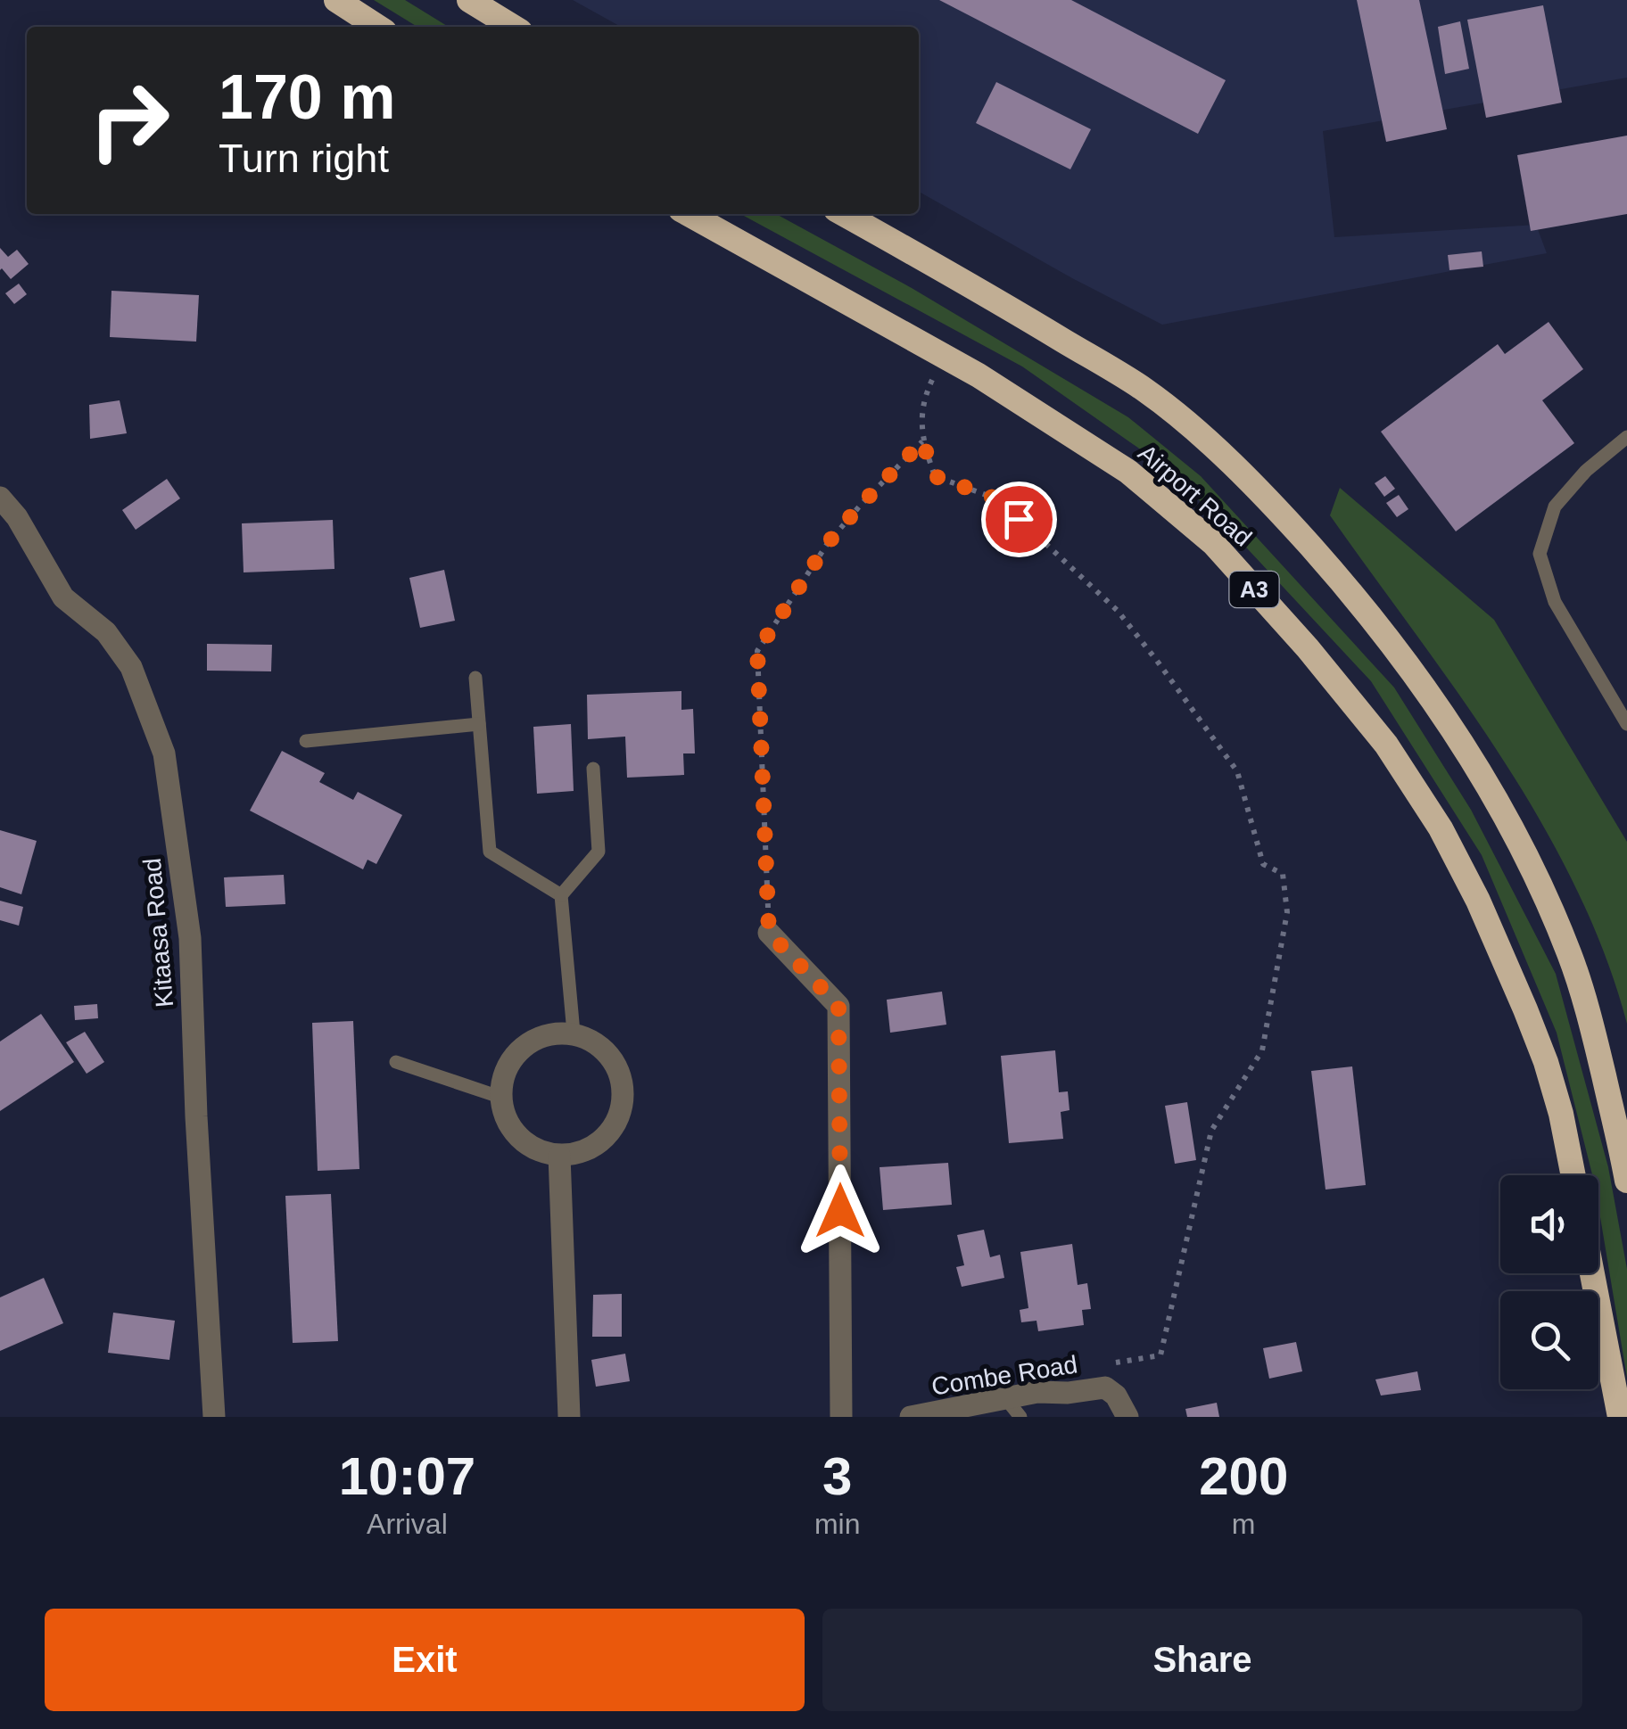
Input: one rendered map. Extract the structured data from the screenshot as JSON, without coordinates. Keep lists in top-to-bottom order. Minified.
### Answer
{"streets":{"highway":["Airport Road","A3"],"street":["Kitaasa Road","Combe Road"]},"page":{"turn":["170 m","Turn right"],"eta":["10:07","Arrival","3","min","200","m"],"buttons":["Exit","Share"]}}
